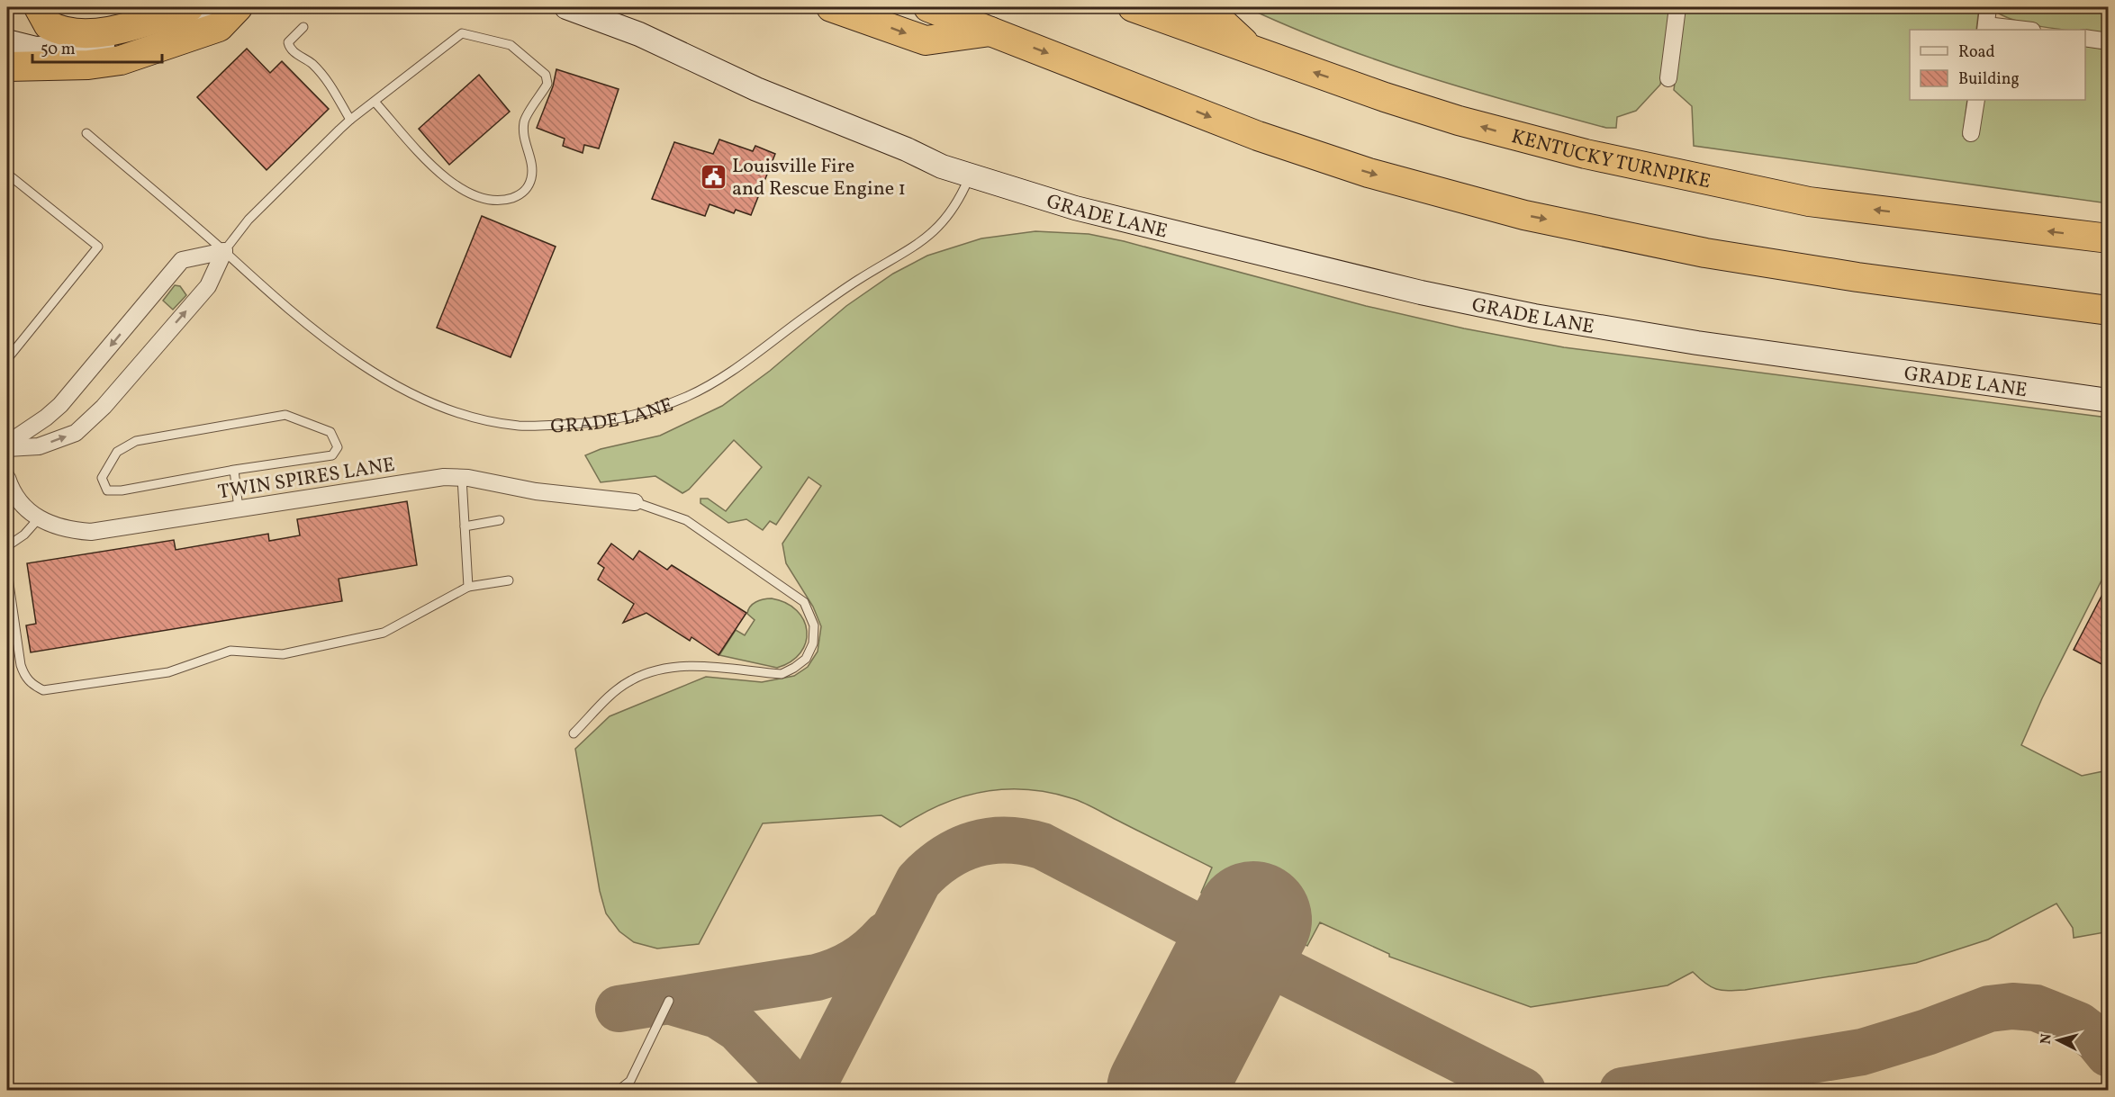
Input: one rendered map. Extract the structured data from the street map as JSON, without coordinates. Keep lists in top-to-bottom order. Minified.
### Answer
{"streets":{"highway":["KENTUCKY TURNPIKE"],"main road":["GRADE LANE"],"street":["TWIN SPIRES LANE"]},"places":{"public building":["Louisville Fire and Rescue Engine 1"]},"legend":["Road","Building"],"scale_bar":"50 m","north":"left"}
